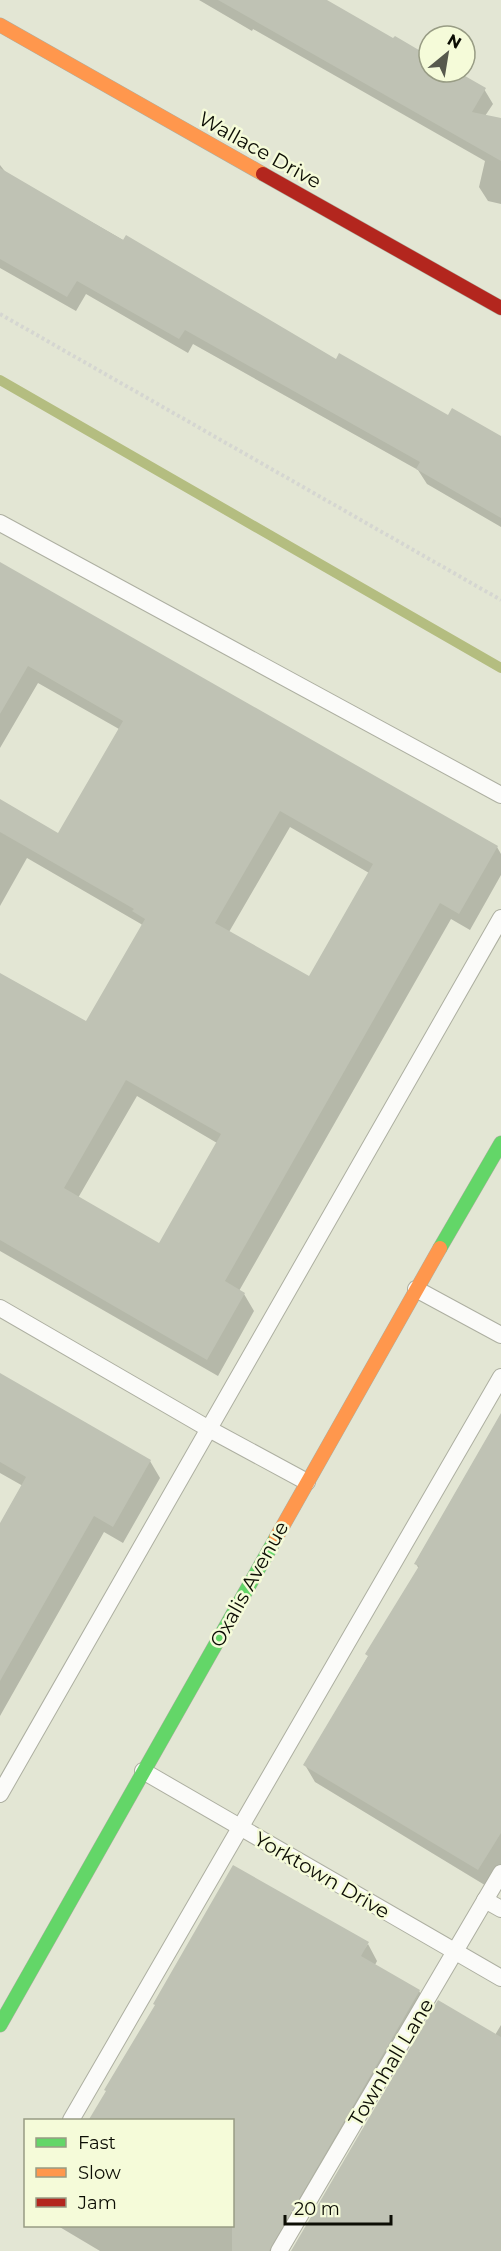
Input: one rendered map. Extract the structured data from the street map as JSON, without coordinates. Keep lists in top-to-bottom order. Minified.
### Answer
{"streets":{"street":["Wallace Drive","Oxalis Avenue"],"lane":["Yorktown Drive","Townhall Lane"]},"crossings":[["Oxalis Avenue","Yorktown Drive"],["Yorktown Drive","Townhall Lane"]],"legend":["Fast","Slow","Jam"],"scale_bar":"20 m","north":"top right"}
